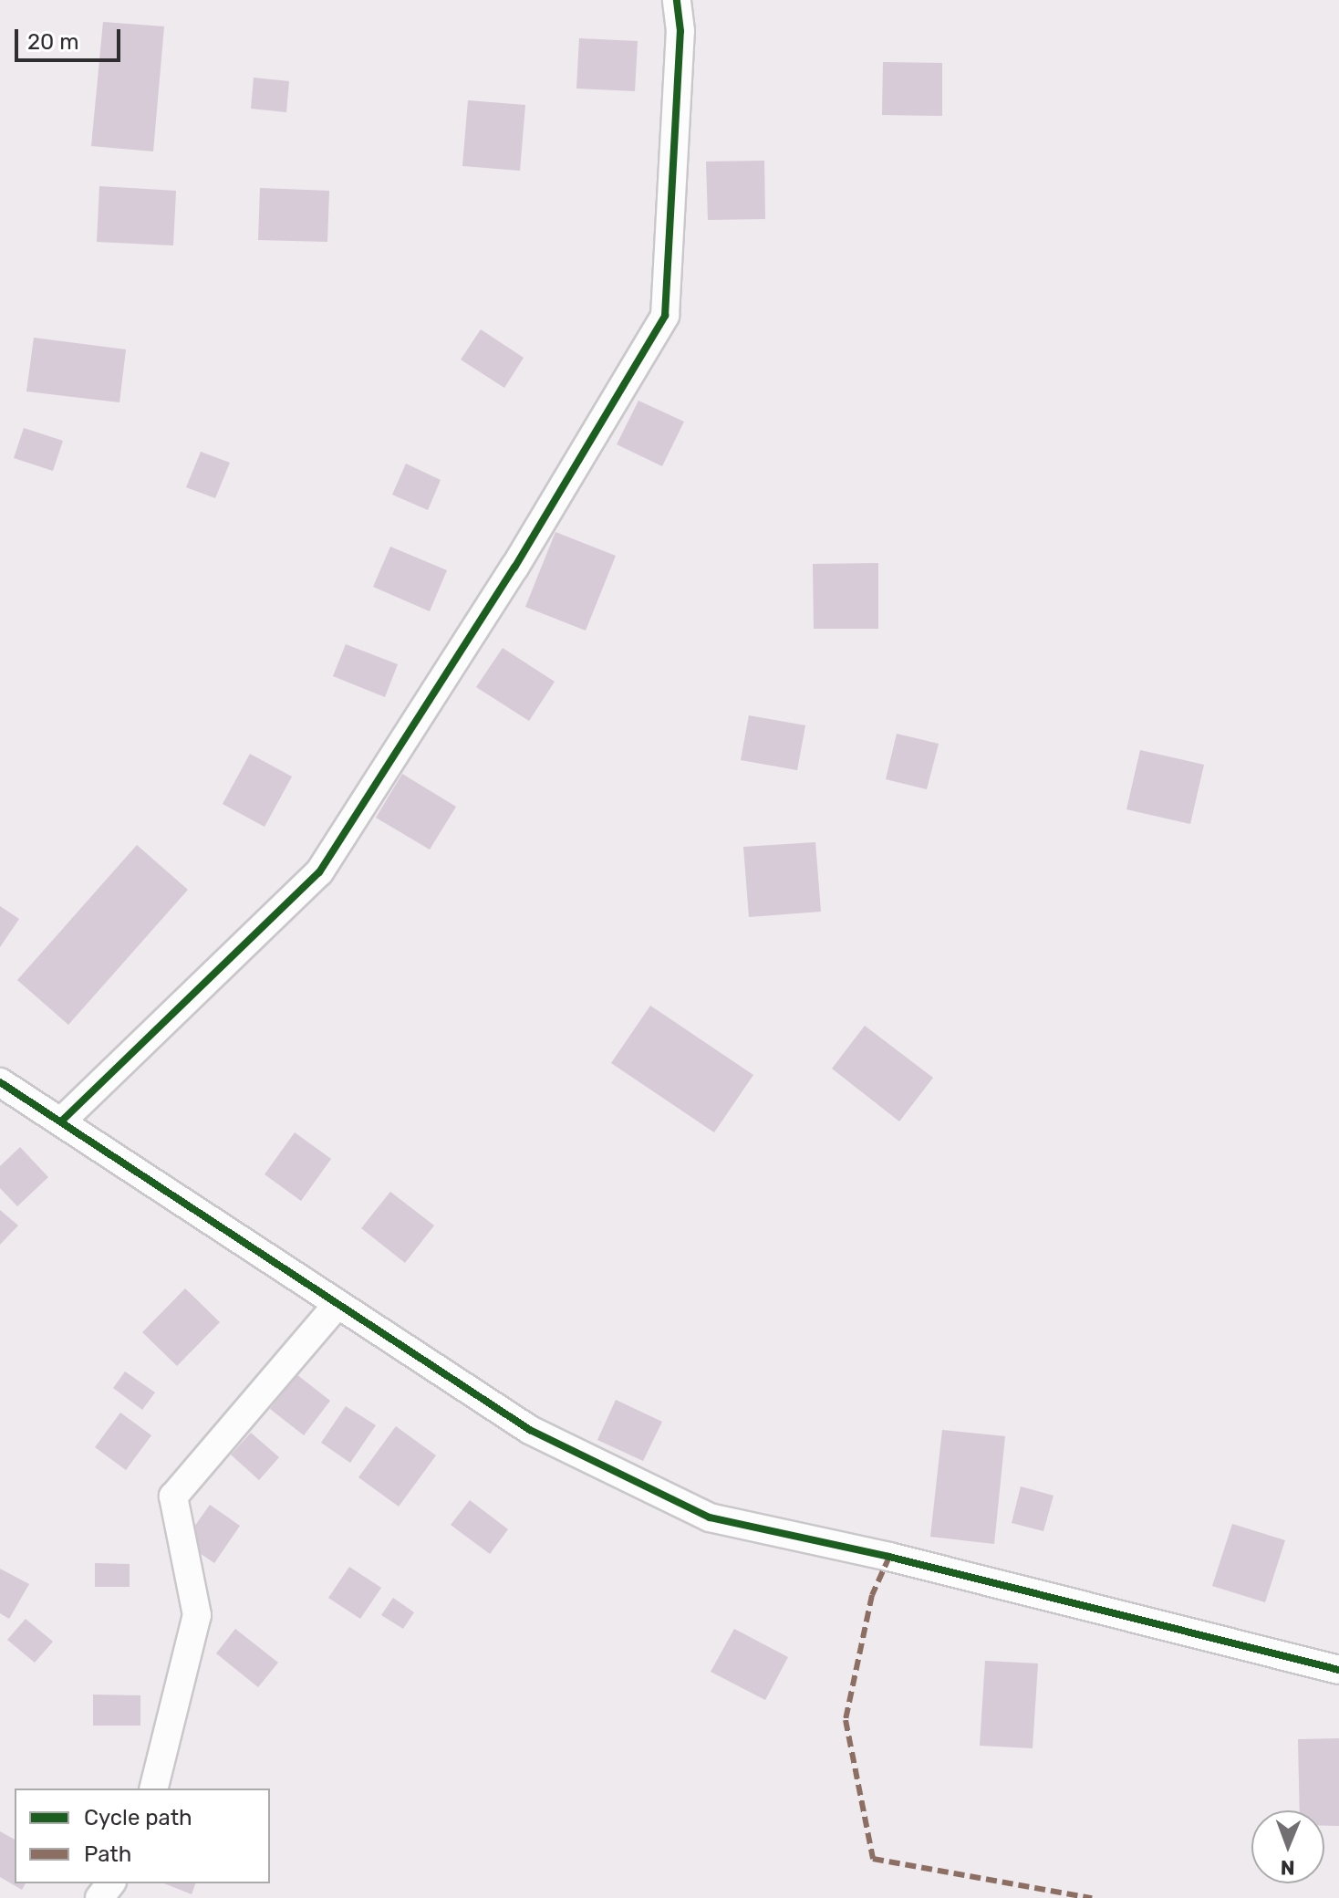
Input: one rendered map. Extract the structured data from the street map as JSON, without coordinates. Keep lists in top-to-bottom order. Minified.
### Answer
{"legend":["Cycle path","Path"],"scale_bar":"20 m","north":"bottom"}
